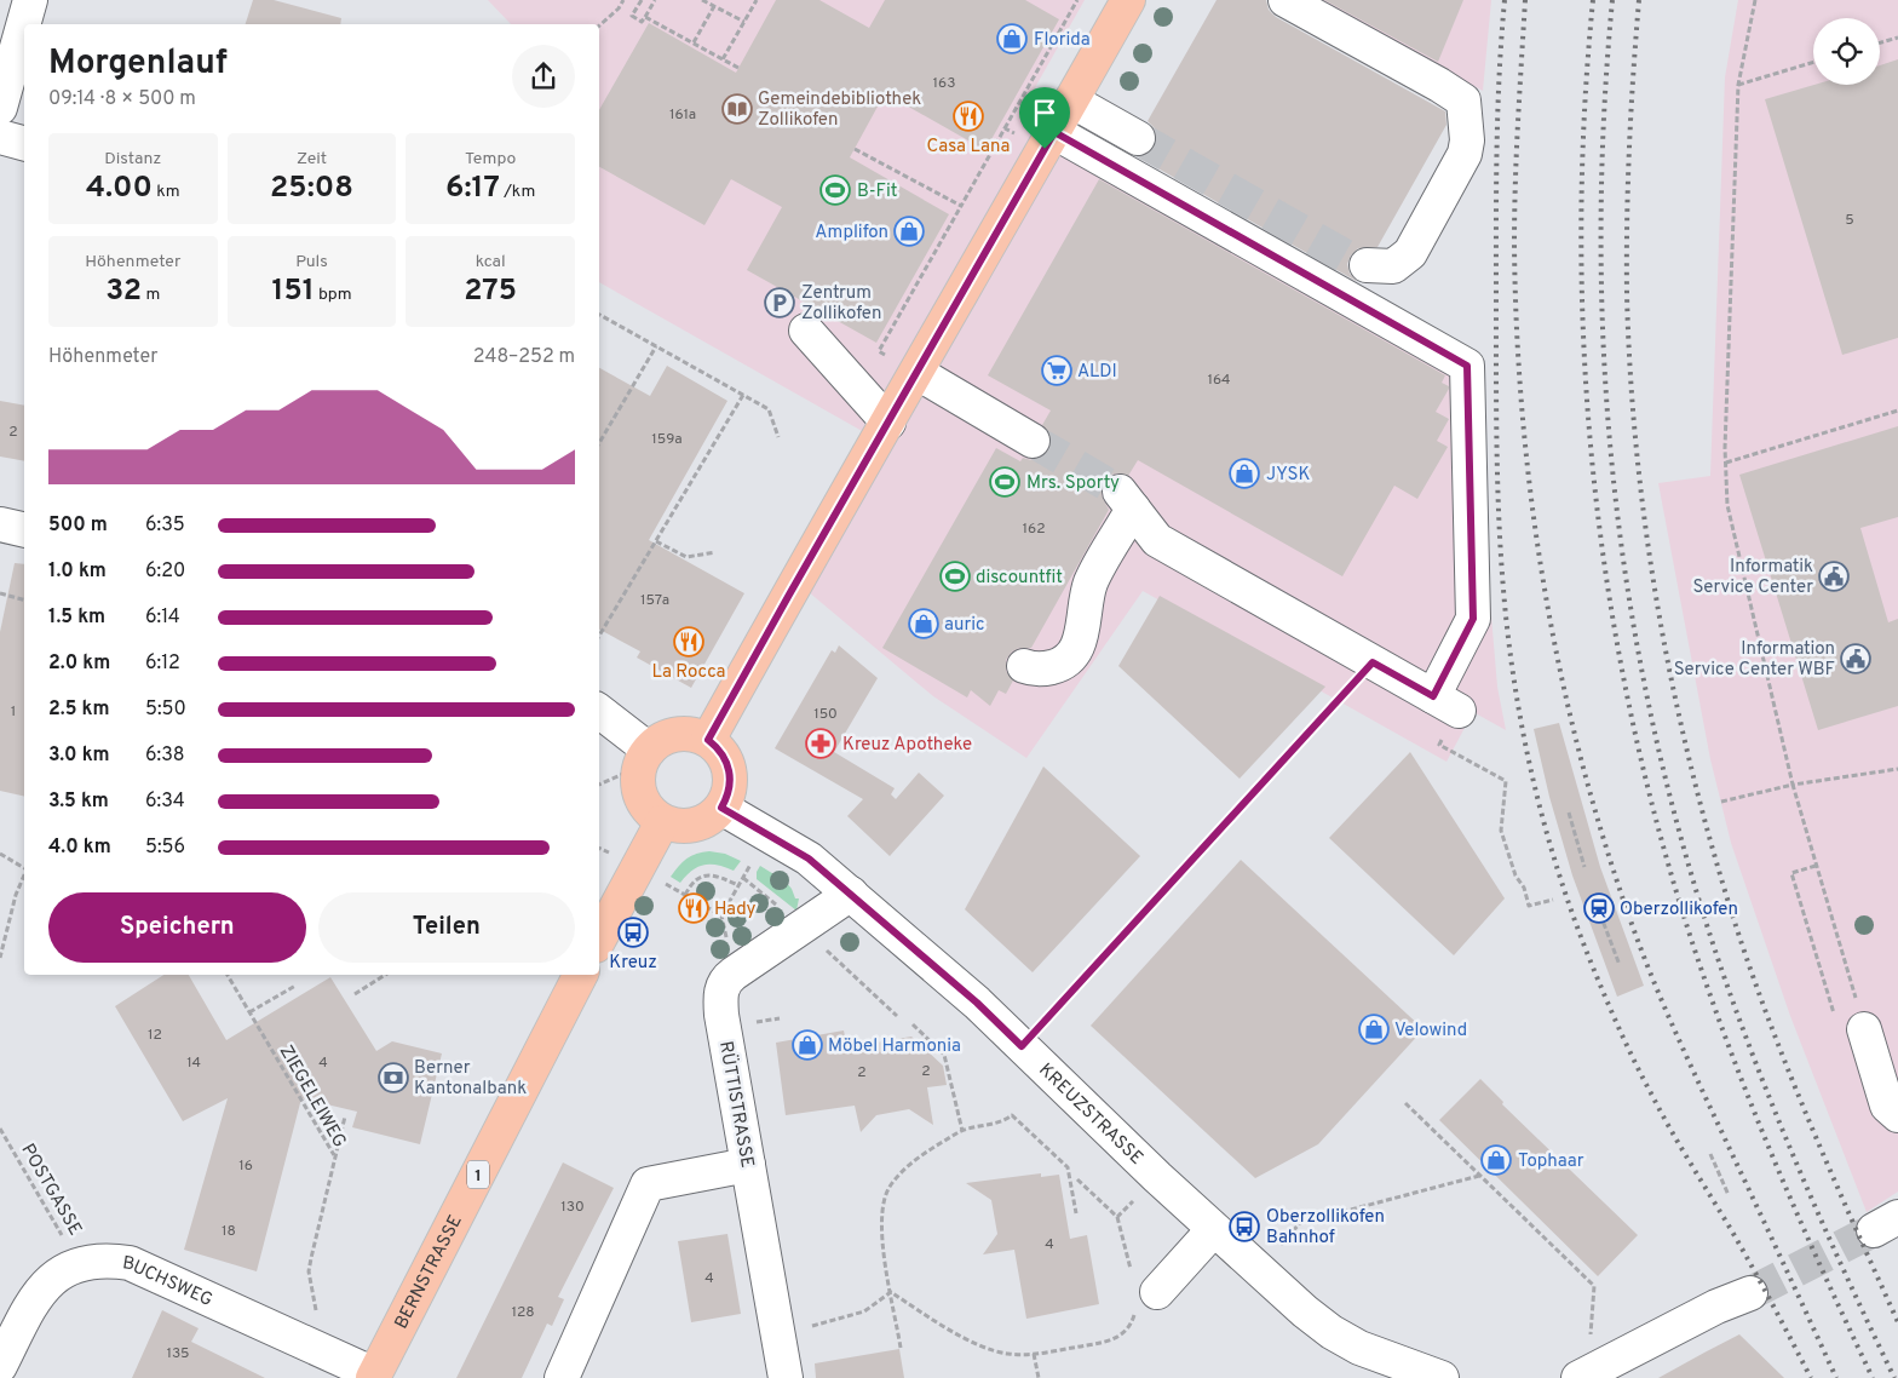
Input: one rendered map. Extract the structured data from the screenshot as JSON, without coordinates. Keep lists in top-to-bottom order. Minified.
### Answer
{"streets":{"main road":["1","BERNSTRASSE"],"street":["RÜTTISTRASSE","KREUZSTRASSE","BUCHSWEG"],"path":["ZIEGELEIWEG","POSTGASSE"]},"crossings":[["ZIEGELEIWEG","BUCHSWEG"],["RÜTTISTRASSE","KREUZSTRASSE"],["POSTGASSE","BUCHSWEG"],["BERNSTRASSE","BUCHSWEG"]],"places":{"shop":["Florida","Amplifon","JYSK","auric","Velowind","Möbel Harmonia","Tophaar"],"library":["Gemeindebibliothek Zollikofen"],"restaurant":["Casa Lana","La Rocca","Hady"],"sports":["B-Fit","Mrs. Sporty","discountfit"],"parking":["Zentrum Zollikofen"],"supermarket":["ALDI"],"public building":["Informatik Service Center","Information Service Center WBF"],"pharmacy":["Kreuz Apotheke"],"station":["Oberzollikofen"],"bus stop":["Kreuz","Oberzollikofen Bahnhof"],"bank":["Berner Kantonalbank"]},"house_numbers":["163","161a","5","164","2","159a","162","157a","1","150","12","14","4","2","2","16","130","18","4","4","128","135"],"page":{"heading":["Morgenlauf","09:14 · 8 × 500 m"],"stats":[["Distanz","4.00 km"],["Zeit","25:08"],["Tempo","6:17 /km"],["Höhenmeter","32 m"],["Puls","151 bpm"],["kcal","275"]],"chart":["Höhenmeter","248–252 m"],"list":[{"name":"500 m","note":"6:35"},{"name":"1.0 km","note":"6:20"},{"name":"1.5 km","note":"6:14"},{"name":"2.0 km","note":"6:12"},{"name":"2.5 km","note":"5:50"},{"name":"3.0 km","note":"6:38"},{"name":"3.5 km","note":"6:34"},{"name":"4.0 km","note":"5:56"}],"buttons":["Speichern","Teilen"]}}
